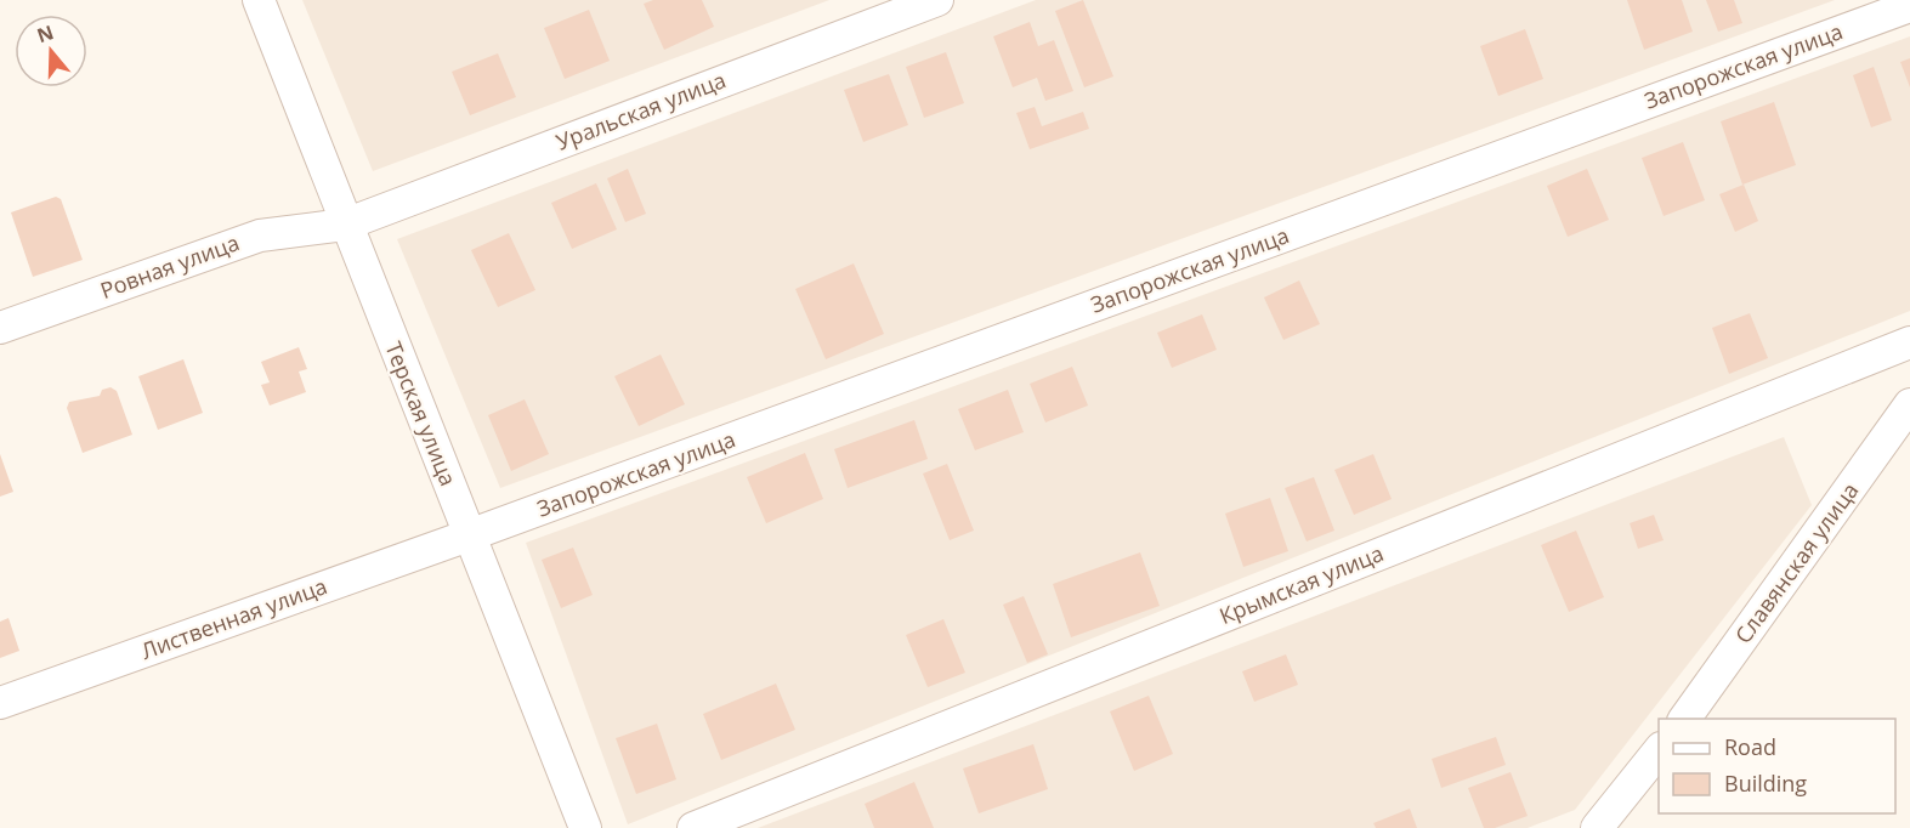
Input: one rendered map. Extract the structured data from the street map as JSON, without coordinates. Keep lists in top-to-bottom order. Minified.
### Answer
{"streets":{"street":["Запорожская улица","Уральская улица","Ровная улица","Терская улица","Славянская улица","Крымская улица","Лиственная улица"]},"crossings":[["Запорожская улица","Терская улица"],["Запорожская улица","Лиственная улица"],["Уральская улица","Ровная улица"],["Уральская улица","Терская улица"],["Ровная улица","Терская улица"],["Терская улица","Лиственная улица"]],"legend":["Road","Building"],"north":"top"}
